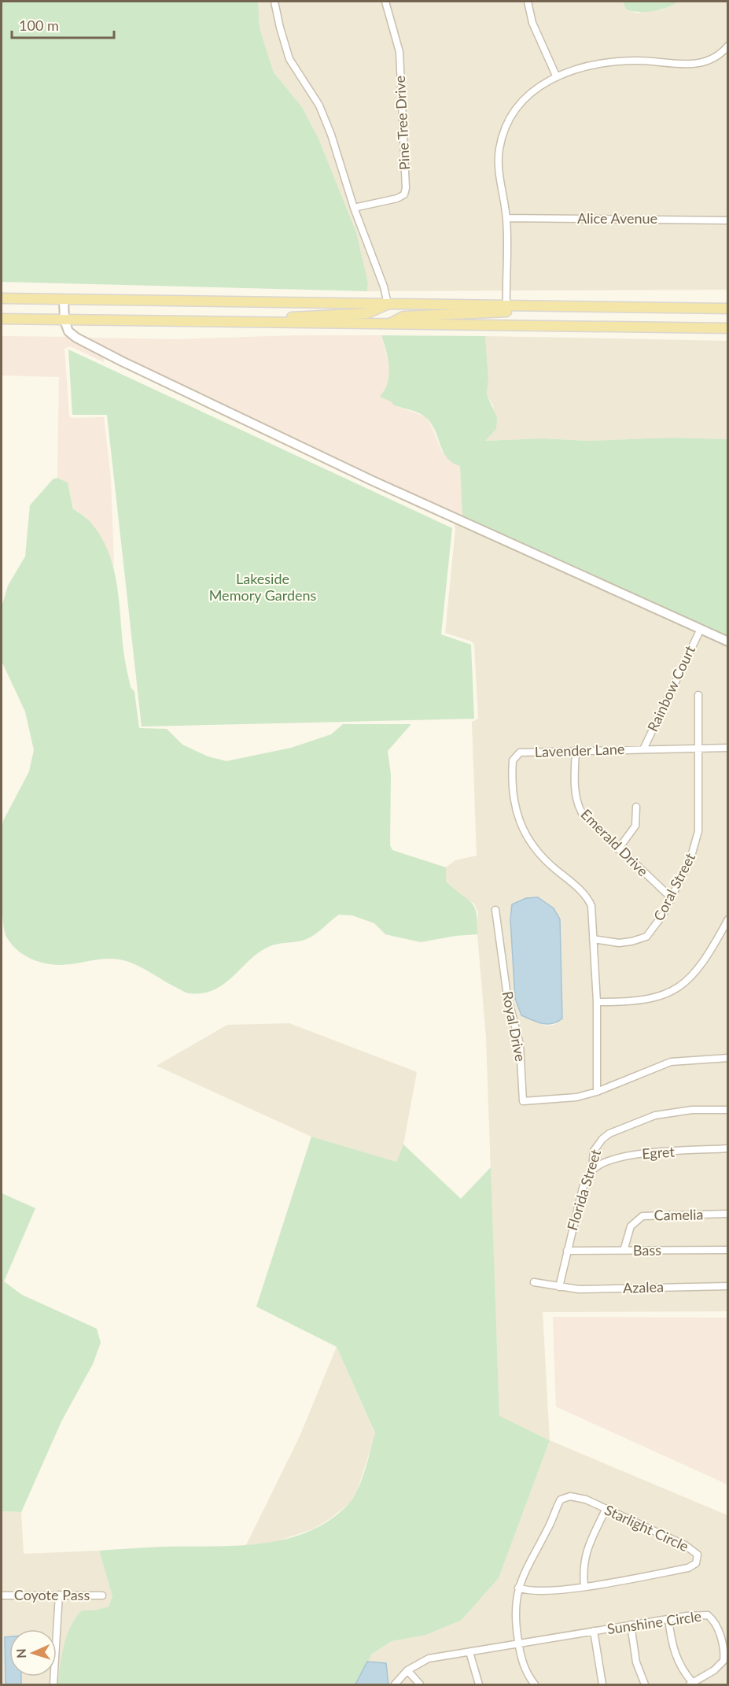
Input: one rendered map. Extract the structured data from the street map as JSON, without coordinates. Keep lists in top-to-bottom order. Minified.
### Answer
{"streets":{"street":["Pine Tree Drive","Alice Avenue","Rainbow Court","Lavender Lane","Emerald Drive","Coral Street","Royal Drive","Egret","Florida Street","Camelia","Bass","Azalea","Starlight Circle","Coyote Pass","Sunshine Circle"]},"crossings":[["Rainbow Court","Lavender Lane"],["Lavender Lane","Emerald Drive"],["Lavender Lane","Coral Street"],["Lavender Lane","Royal Drive"],["Emerald Drive","Coral Street"],["Egret","Florida Street"],["Florida Street","Bass"],["Florida Street","Azalea"],["Camelia","Bass"],["Starlight Circle","Sunshine Circle"]],"parks":["Lakeside Memory Gardens"],"scale_bar":"100 m","north":"left"}
